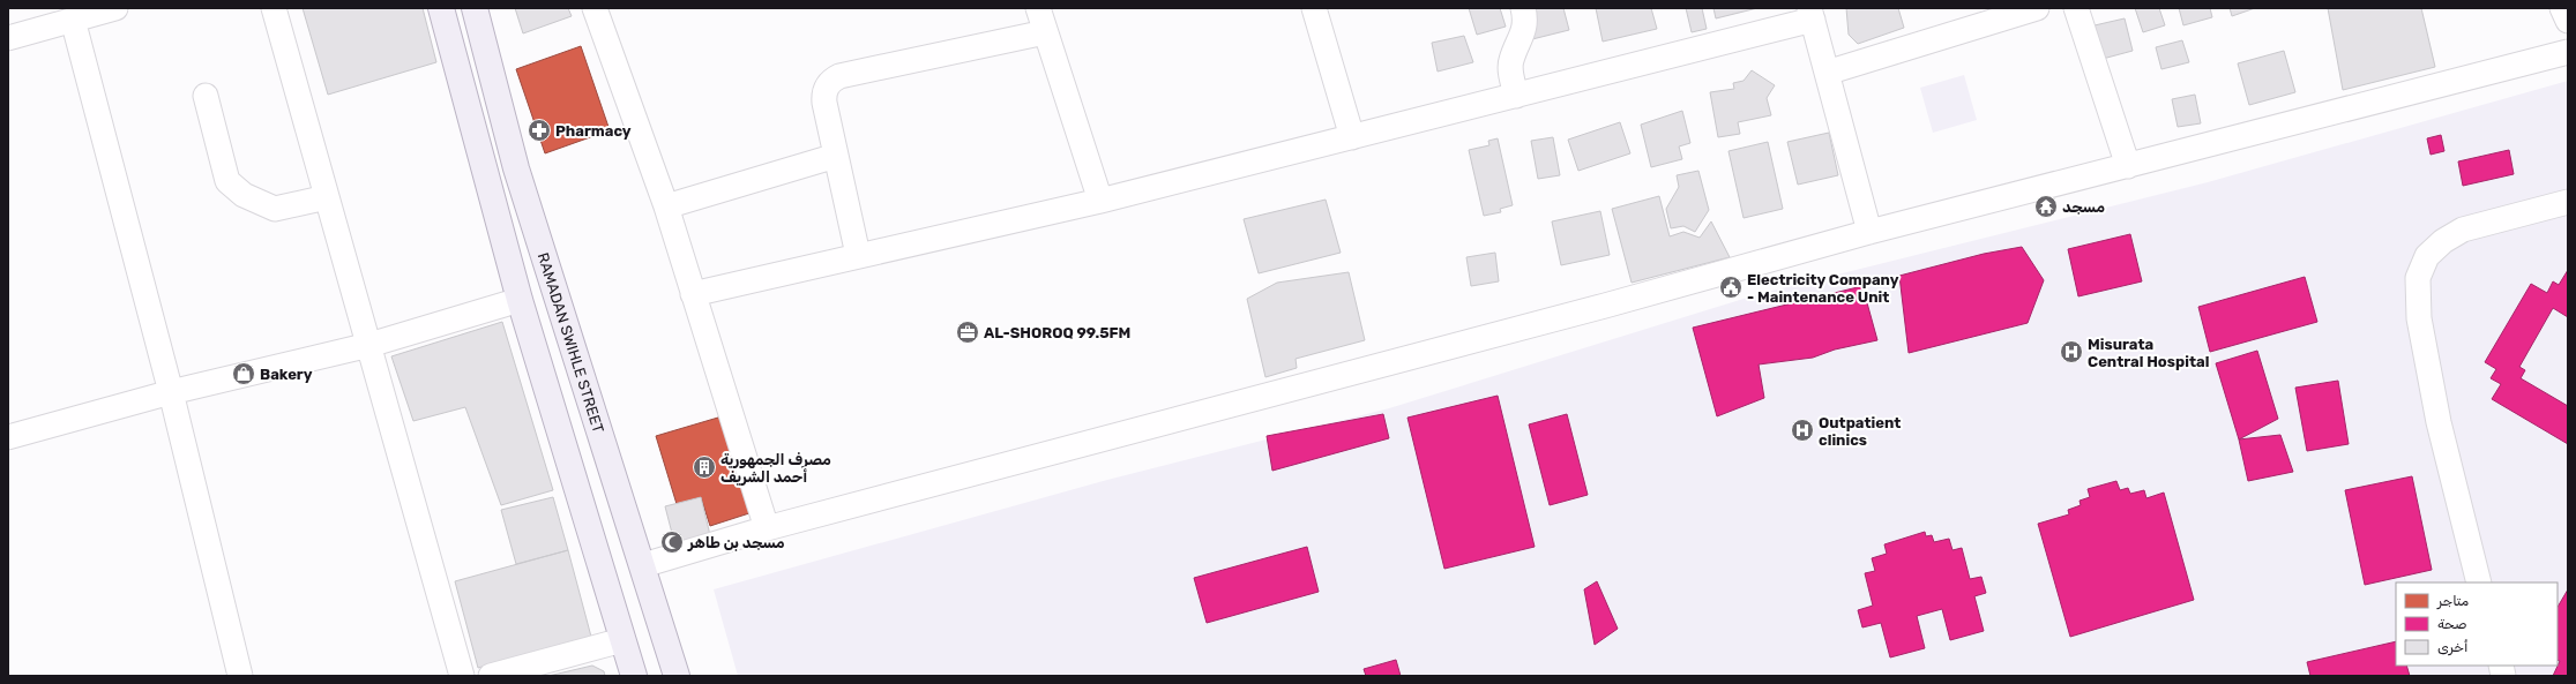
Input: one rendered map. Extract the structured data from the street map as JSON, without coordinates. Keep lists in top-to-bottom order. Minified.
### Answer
{"streets":{"main road":["RAMADAN SWIHLE STREET"]},"places":{"pharmacy":["Pharmacy"],"temple":["مسجد"],"public building":["Electricity Company - Maintenance Unit"],"office":["AL-SHOROQ 99.5FM"],"hospital":["Misurata Central Hospital","Outpatient clinics"],"shop":["Bakery"],"building":["مصرف الجمهورية أحمد الشريف"],"mosque":["مسجد بن طاهر"]},"legend":["متاجر","صحة","أخرى"]}
